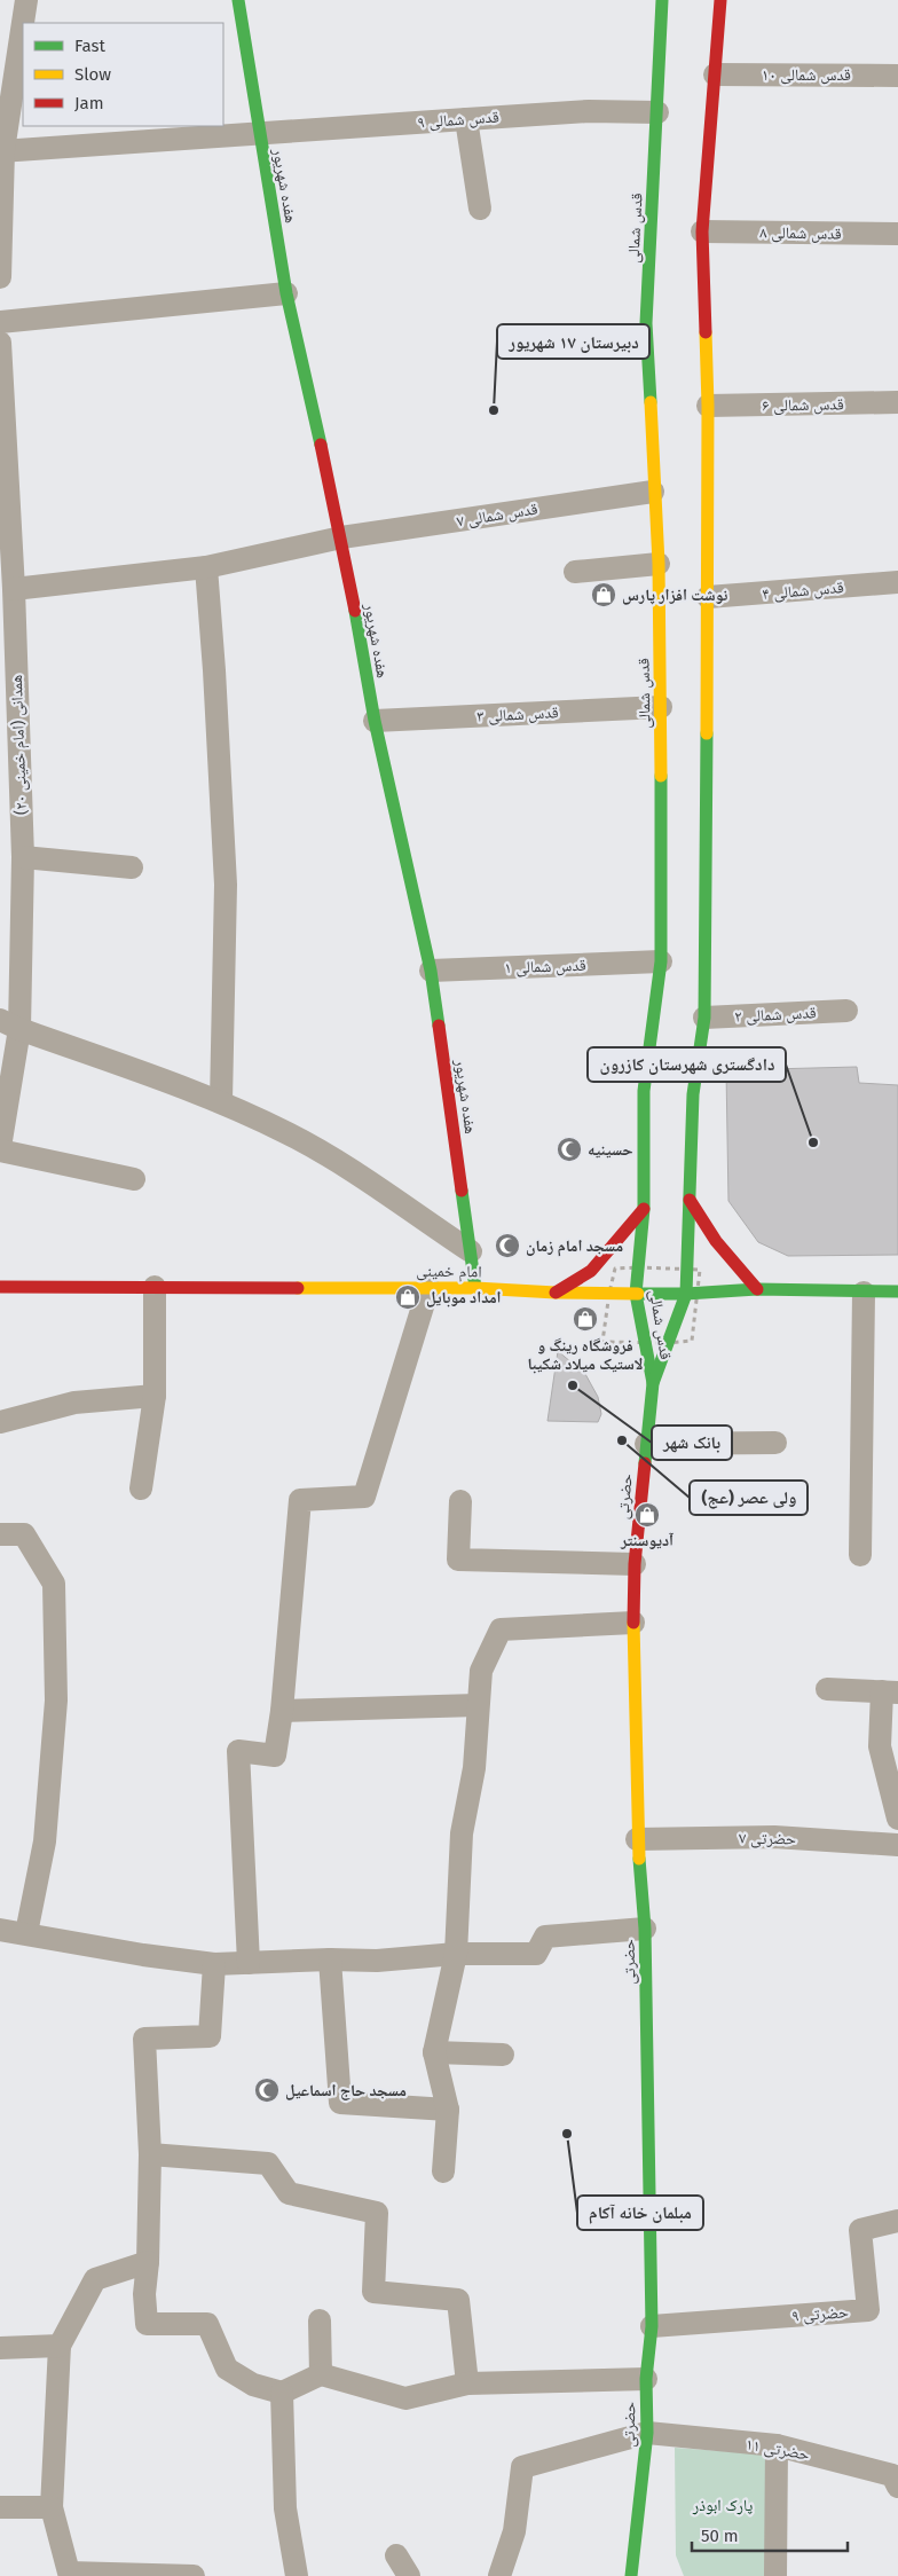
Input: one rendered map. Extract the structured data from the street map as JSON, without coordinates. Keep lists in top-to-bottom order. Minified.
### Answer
{"streets":{"main road":["هفده شهریور","قدس شمالی","امام خمینی","حضرتی"],"street":["قدس شمالی ۱۰","قدس شمالی ۹","قدس شمالی ۸","قدس شمالی ۶","۷ قدس شمالی","قدس شمالی ۴","۳ قدس شمالی","همدانی (امام خمینی ۲۰)","قدس شمالی ۱","قدس شمالی ۲","حضرتی ۷","حضرتی ۹","حضرتی ۱۱"]},"crossings":[["قدس شمالی ۹","هفده شهریور"],["قدس شمالی ۹","قدس شمالی"],["هفده شهریور","۷ قدس شمالی"],["هفده شهریور","۳ قدس شمالی"],["هفده شهریور","قدس شمالی ۱"],["هفده شهریور","امام خمینی"],["قدس شمالی","۷ قدس شمالی"],["قدس شمالی","۳ قدس شمالی"],["قدس شمالی","قدس شمالی ۱"],["قدس شمالی","امام خمینی"],["قدس شمالی","حضرتی"],["۷ قدس شمالی","همدانی (امام خمینی ۲۰)"],["حضرتی","حضرتی ۷"],["حضرتی","حضرتی ۹"],["حضرتی","حضرتی ۱۱"]],"parks":["پارک ابوذر"],"places":{"other":["دبیرستان ۱۷ شهریور","دادگستری شهرستان کازرون","بانک شهر","ولی عصر (عج)","مبلمان خانه آکام"],"shop":["نوشت افزار پارس","امداد موبایل","فروشگاه رینگ و لاستیک میلاد شکیبا","آدیوسنتر"],"mosque":["حسینیه","مسجد امام زمان","مسجد حاج اسماعیل"]},"legend":["Fast","Slow","Jam"],"scale_bar":"50 m"}
